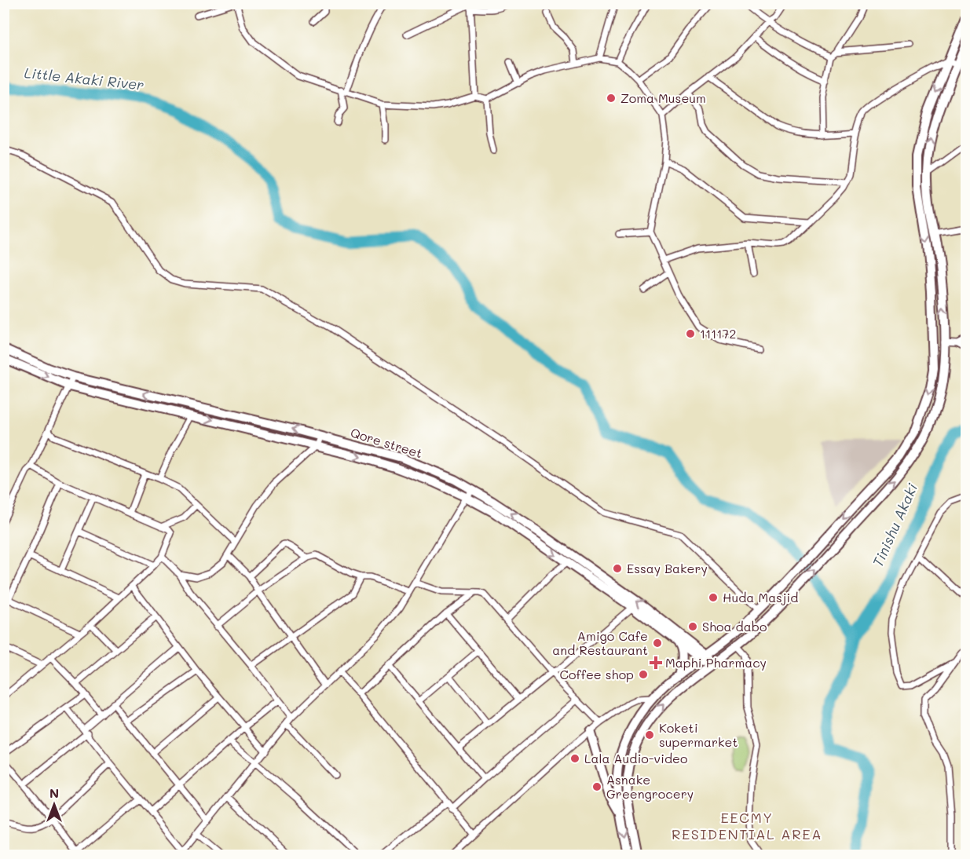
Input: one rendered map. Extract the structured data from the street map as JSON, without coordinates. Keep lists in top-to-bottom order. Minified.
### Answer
{"streets":{"main road":["Qore street"]},"districts":["EECMY RESIDENTIAL AREA"],"water":["Little Akaki River","Tinishu Akaki"],"places":{"other":["Zoma Museum","111172","Essay Bakery","Huda Masjid","Shoa dabo","Amigo Cafe and Restaurant","Coffee shop","Koketi supermarket","Lala Audio-video","Asnake Greengrocery"],"health":["Maphi Pharmacy"]},"north":"top"}
